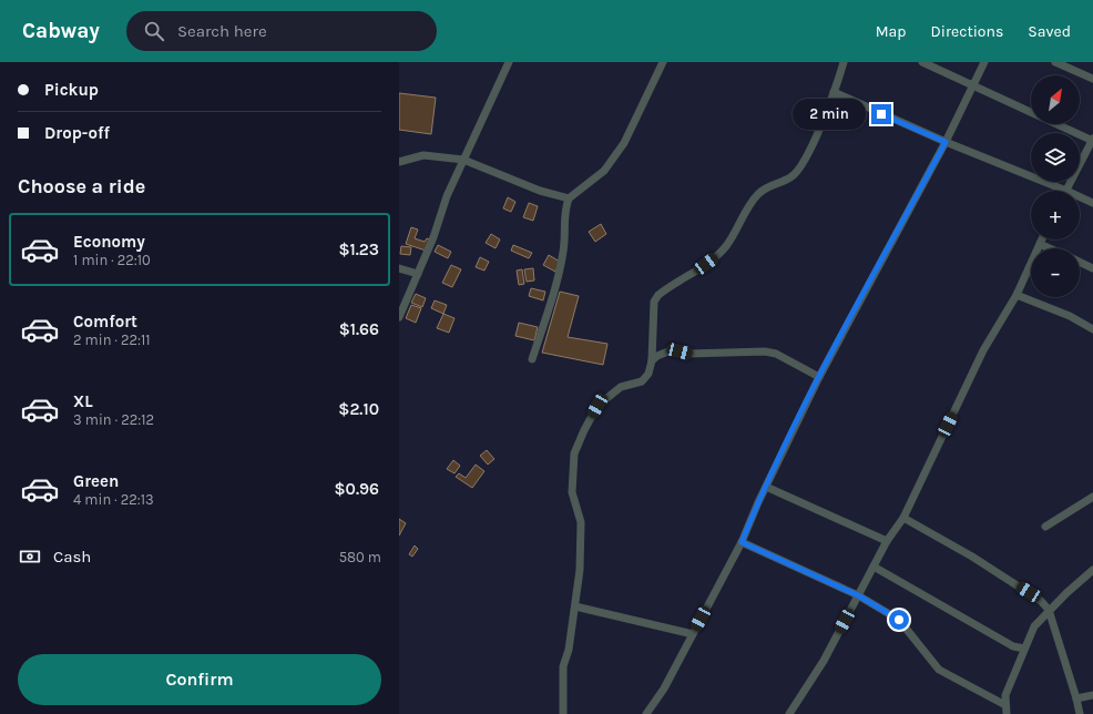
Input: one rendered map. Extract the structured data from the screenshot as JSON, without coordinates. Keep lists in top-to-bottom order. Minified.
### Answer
{"north":"top right","page":{"header":"Cabway","search":"Search here","nav":["Map","Directions","Saved"],"banner":["Pickup","Drop-off"],"map_buttons":["+","−"],"bubble":"2 min","heading":"Choose a ride","list":[{"name":"Economy","note":"1 min · 22:10","value":"$1.23"},{"name":"Comfort","note":"2 min · 22:11","value":"$1.66"},{"name":"XL","note":"3 min · 22:12","value":"$2.10"},{"name":"Green","note":"4 min · 22:13","value":"$0.96"}],"pay":["Cash","580 m"],"buttons":"Confirm"}}
